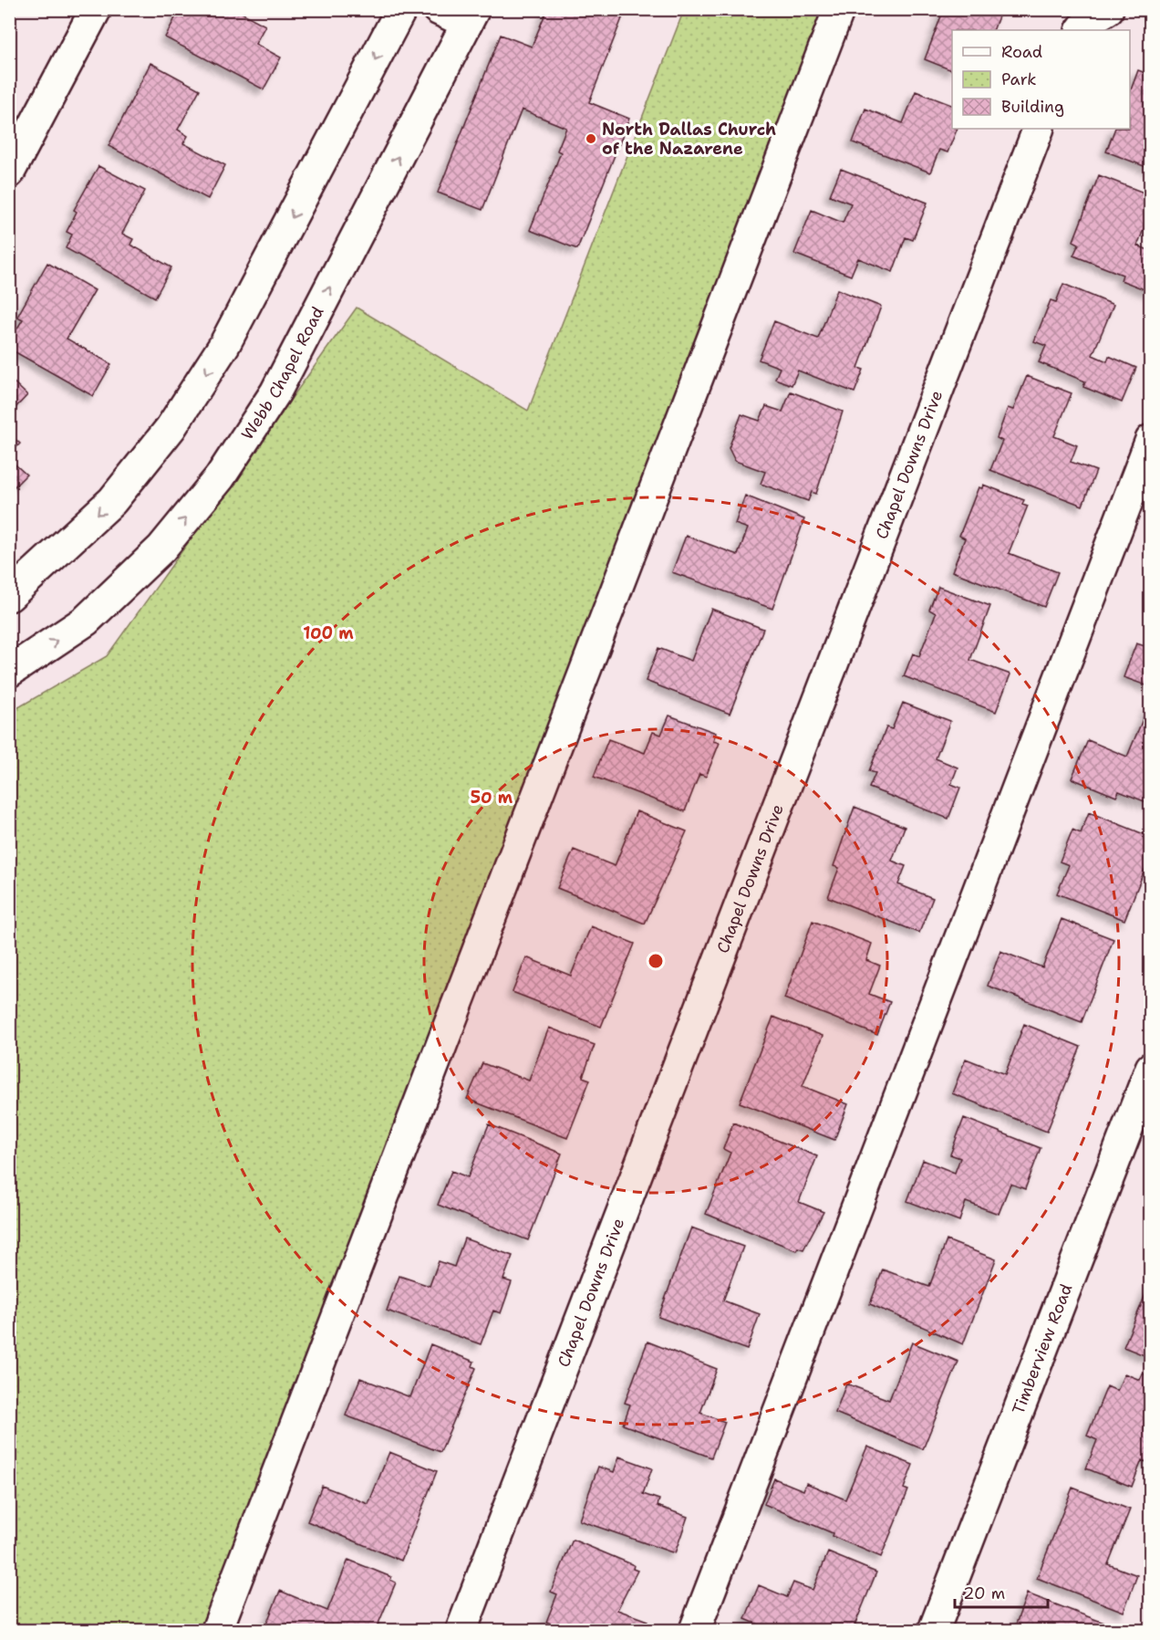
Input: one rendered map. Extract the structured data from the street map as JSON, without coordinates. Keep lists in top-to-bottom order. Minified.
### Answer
{"streets":{"street":["Webb Chapel Road","Chapel Downs Drive","Timberview Road"]},"places":["North Dallas Church of the Nazarene"],"legend":["Road","Park","Building"],"scale_bar":"20 m","rings":["100 m","50 m"]}
